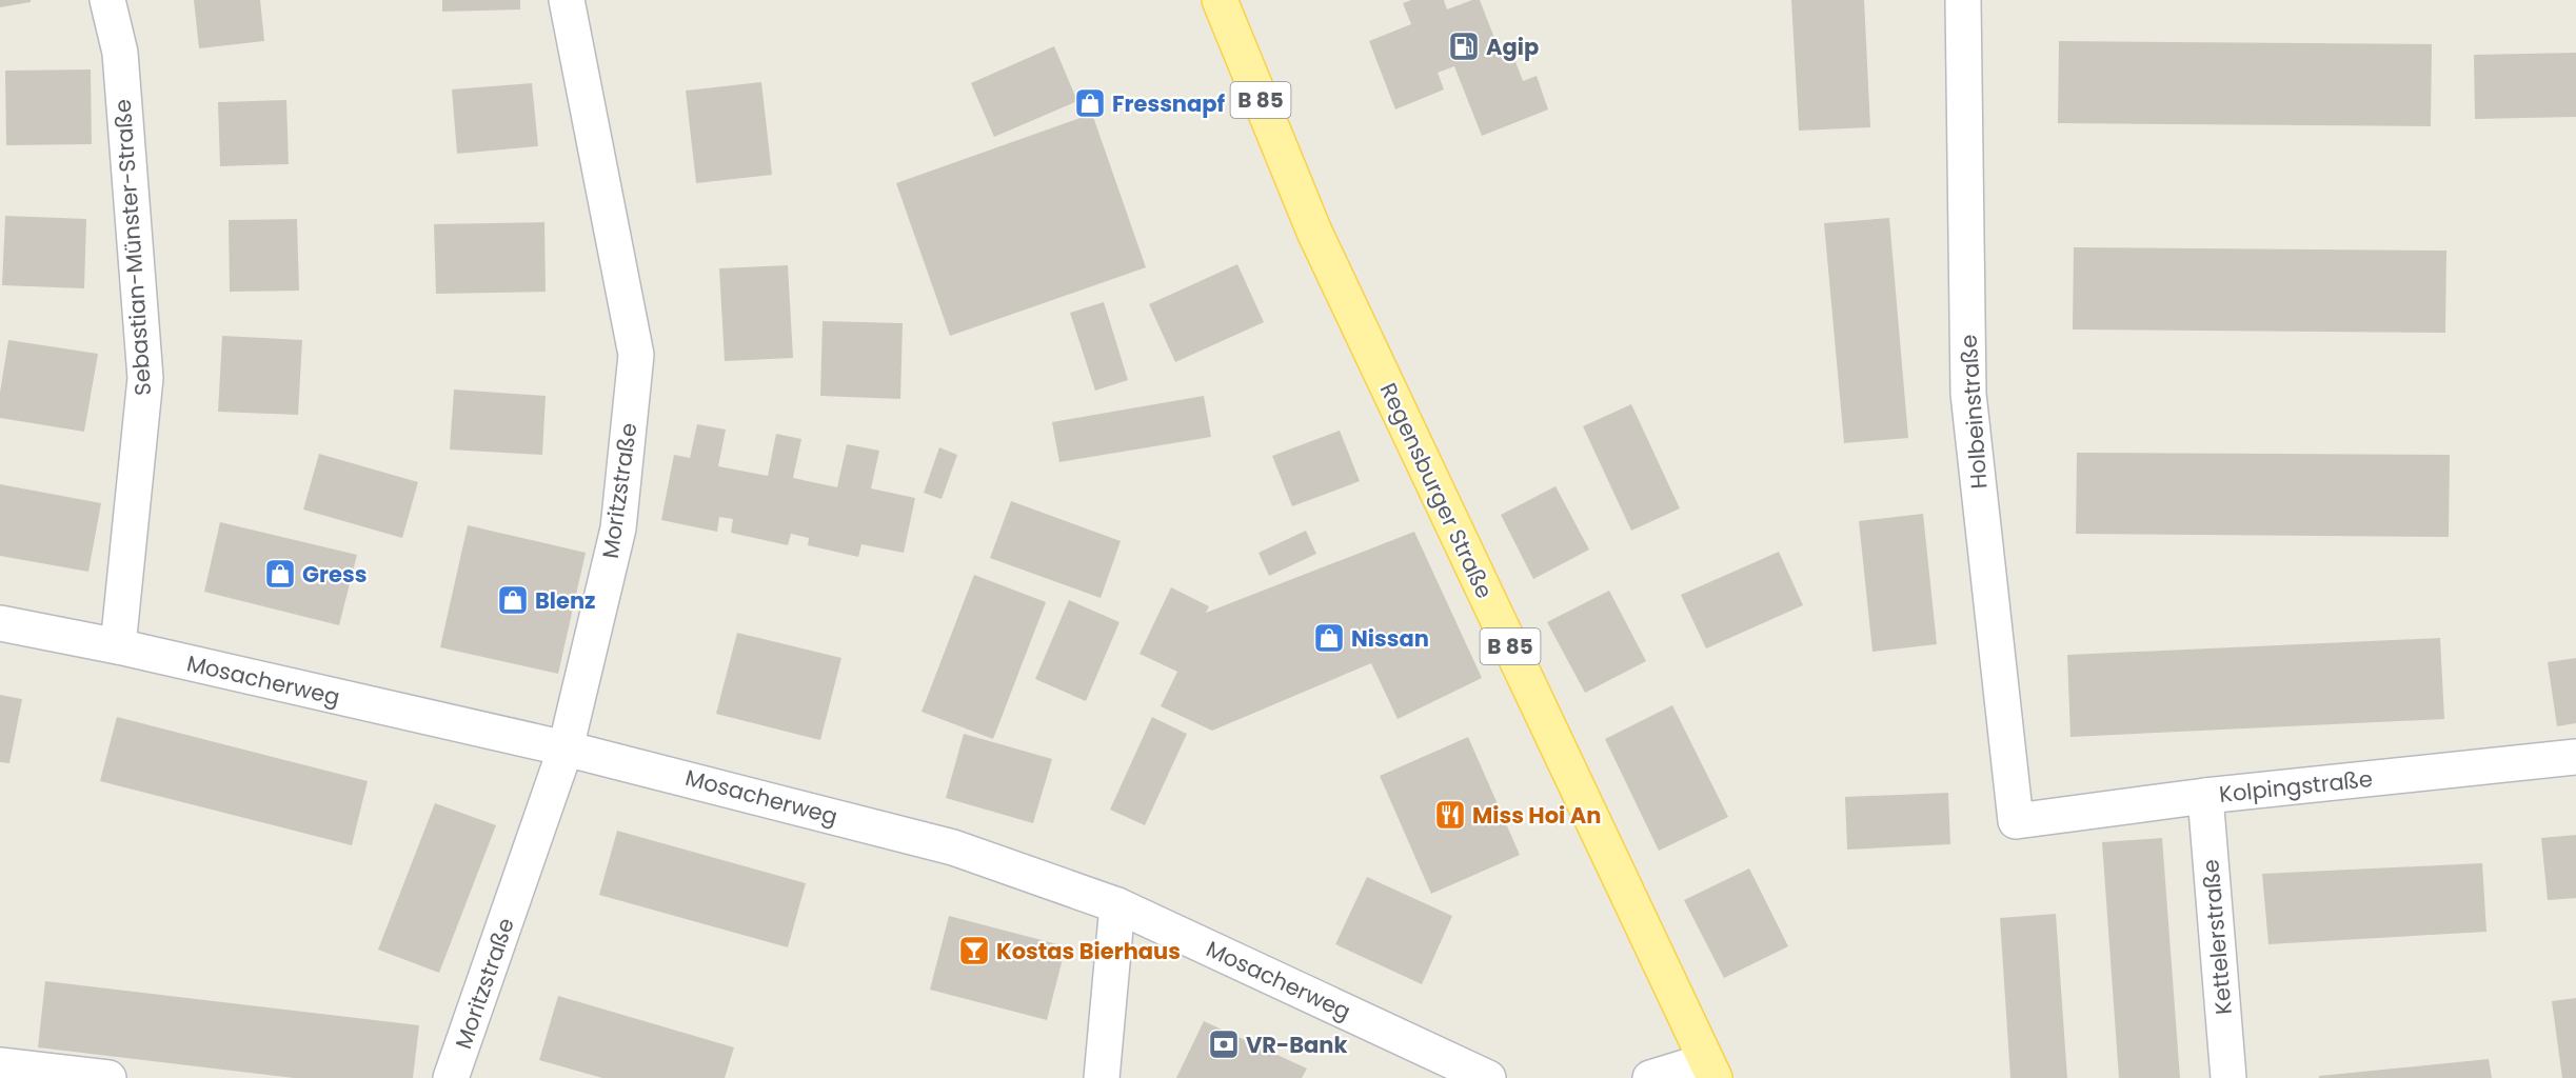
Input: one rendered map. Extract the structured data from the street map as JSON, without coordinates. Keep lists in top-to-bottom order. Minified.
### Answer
{"streets":{"main road":["B 85","Regensburger Straße"],"street":["Sebastian-Münster-Straße","Holbeinstraße","Moritzstraße","Mosacherweg","Kolpingstraße","Kettelerstraße"]},"crossings":[["Sebastian-Münster-Straße","Mosacherweg"],["Holbeinstraße","Kolpingstraße"],["Moritzstraße","Mosacherweg"],["Kolpingstraße","Kettelerstraße"]],"places":{"fuel station":["Agip"],"shop":["Fressnapf","Gress","Blenz","Nissan"],"restaurant":["Miss Hoi An"],"bar":["Kostas Bierhaus"],"bank":["VR-Bank"]}}
